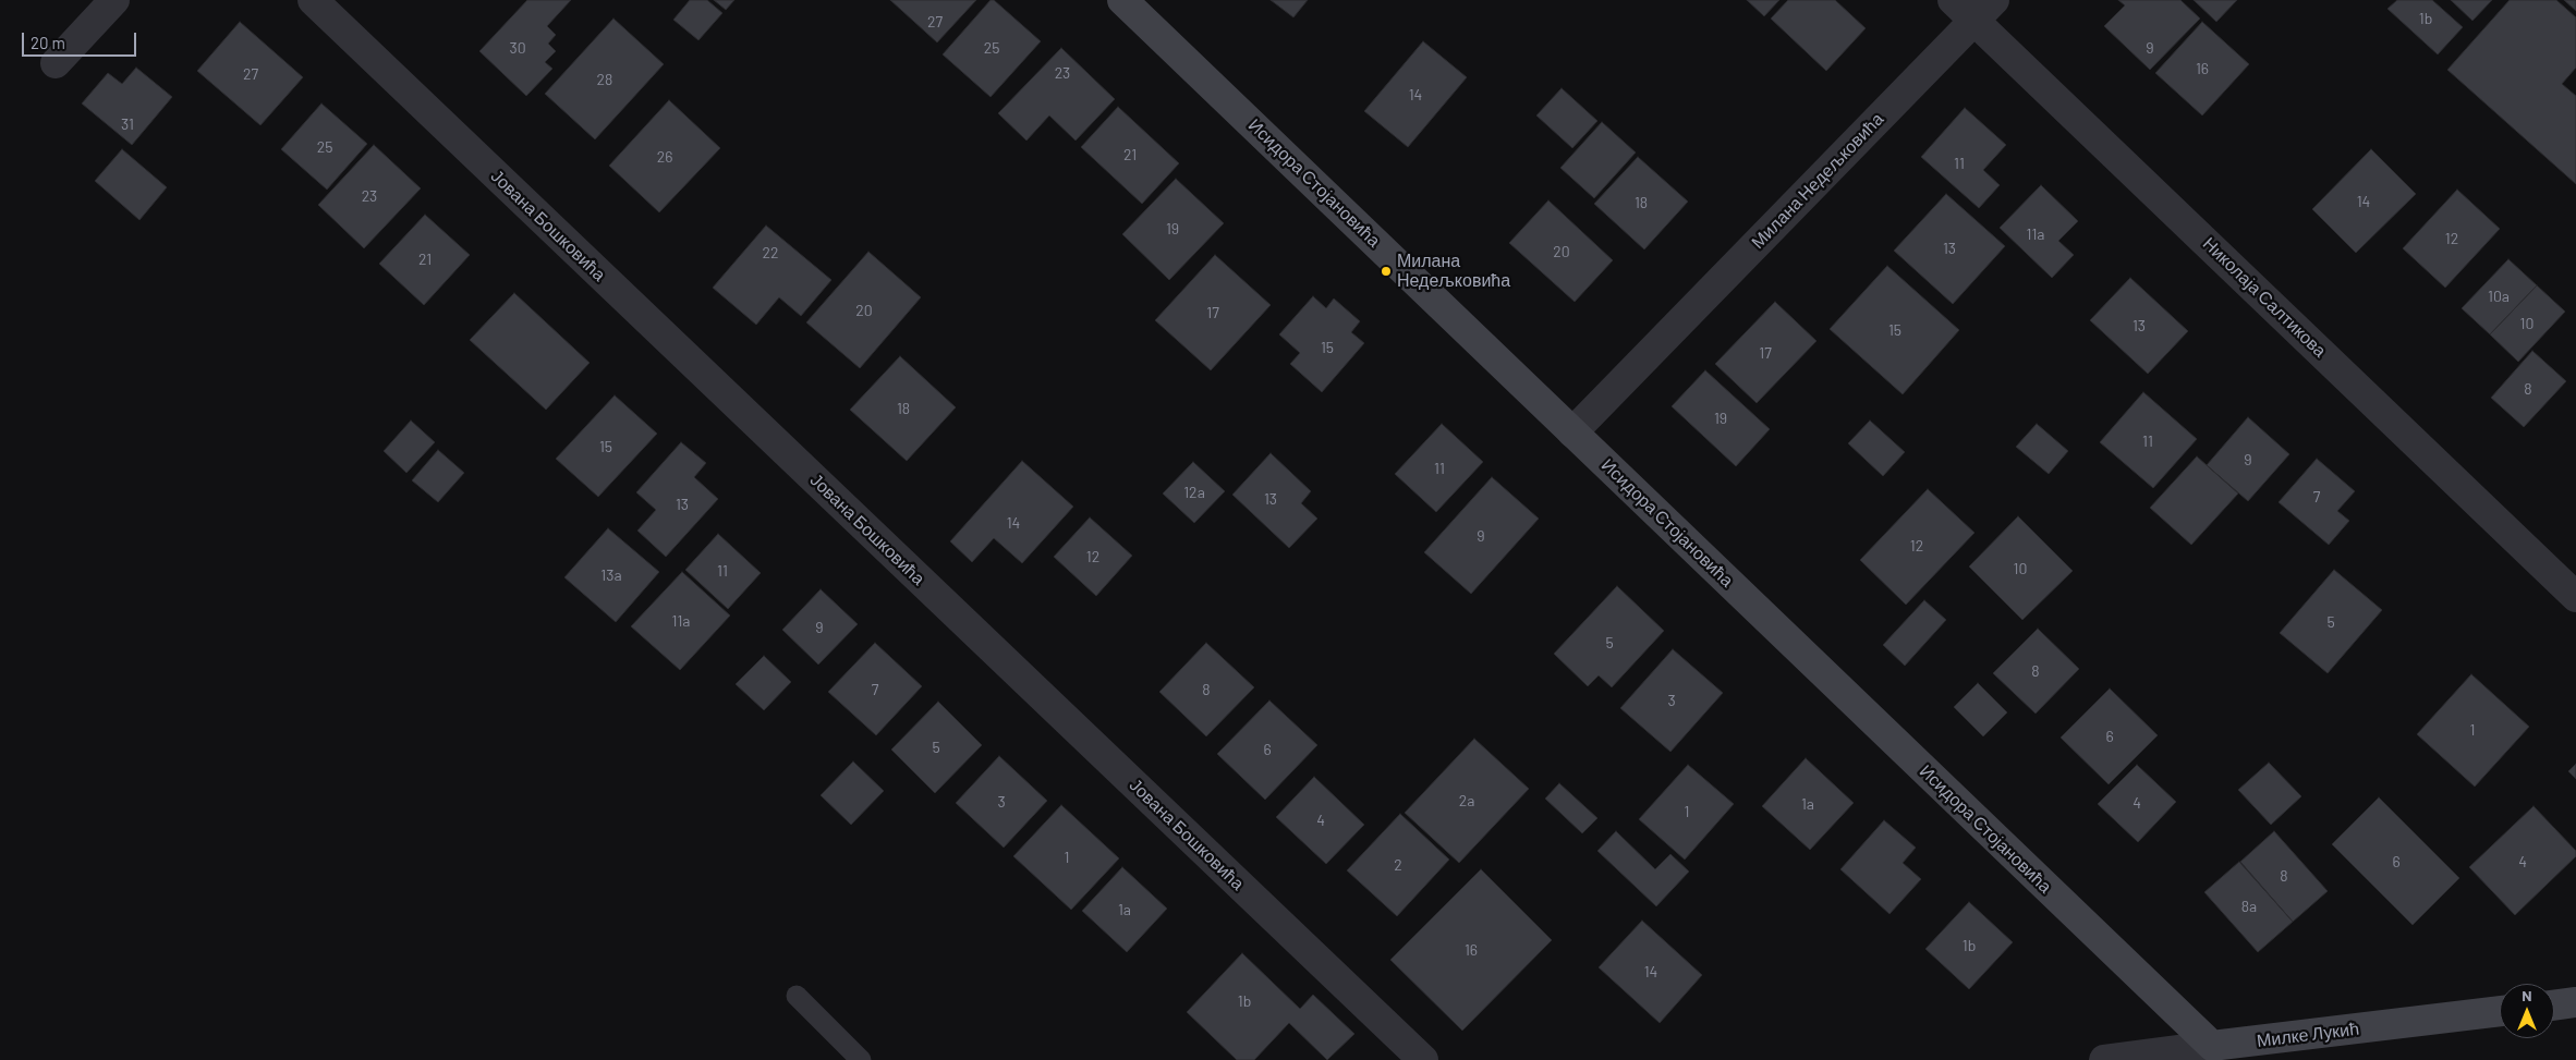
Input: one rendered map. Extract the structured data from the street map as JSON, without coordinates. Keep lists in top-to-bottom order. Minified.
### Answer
{"streets":{"street":["Милана Недељковића","Исидора Стојановића","Јована Бошковића","Николаја Салтикова","Милке Лукић"]},"crossings":[["Милана Недељковића","Исидора Стојановића"],["Милана Недељковића","Николаја Салтикова"],["Исидора Стојановића","Милке Лукић"]],"places":["Милана Недељковића"],"house_numbers":["1b","27","30","25","9","16","23","27","28","14","31","25","21","26","11","23","14","18","19","11a","12","13","20","22","21","10a","20","17","10","13","15","15","17","8","18","19","11","15","9","11","12a","7","13","13","14","9","12","12","10","11","13a","11a","5","9","5","8","7","8","3","1","6","5","6","2a","3","4","1a","1","4","1","6","4","2","8","8a","1a","1b","16","14","1b"],"scale_bar":"20 m","north":"top"}
